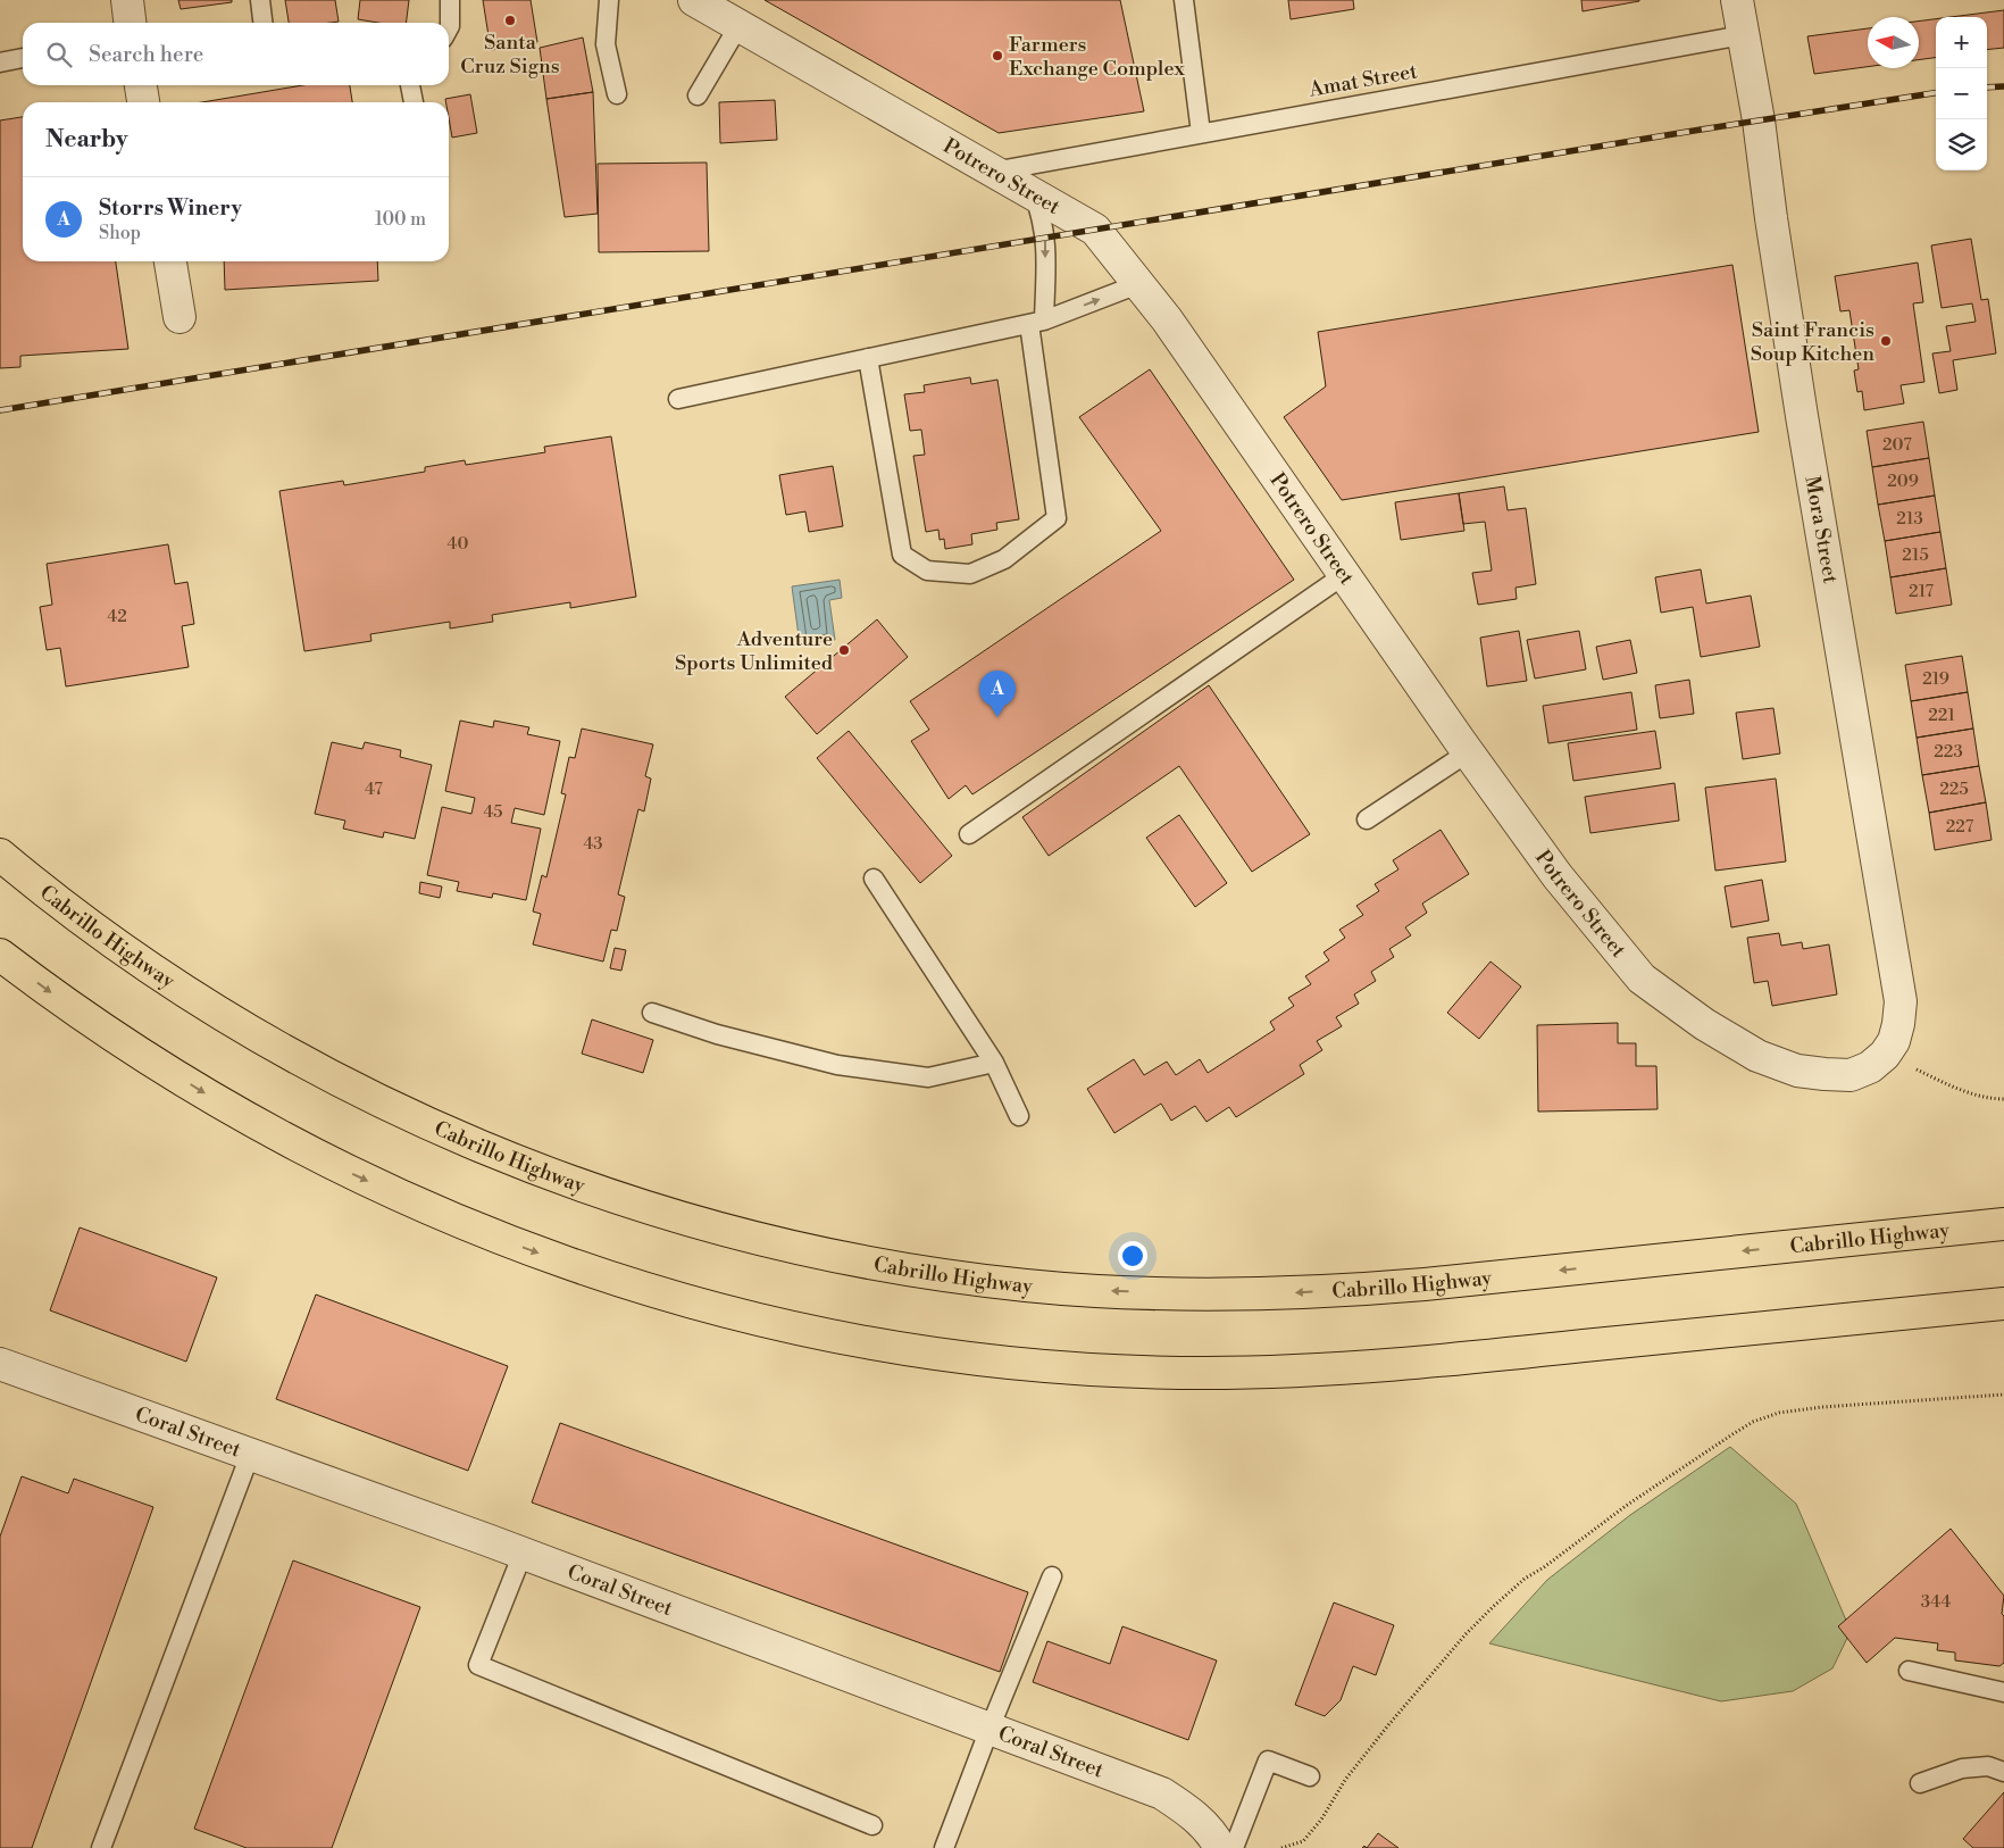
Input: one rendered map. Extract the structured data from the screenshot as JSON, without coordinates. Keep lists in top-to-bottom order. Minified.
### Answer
{"streets":{"highway":["Cabrillo Highway"],"street":["Potrero Street","Mora Street","Coral Street"],"lane":["Amat Street"]},"crossings":[["Amat Street","Potrero Street"],["Amat Street","Mora Street"],["Potrero Street","Mora Street"]],"places":["Santa Cruz Signs","Farmers Exchange Complex","Saint Francis Soup Kitchen","Adventure Sports Unlimited"],"house_numbers":["207","209","213","40","215","217","42","219","221","223","47","225","45","227","43","344"],"north":"left","page":{"map_buttons":["+","−"],"search":"Search here","heading":"Nearby","list":[{"mark":"A","name":"Storrs Winery","note":"Shop","value":"100 m"}],"pins":"A"}}
